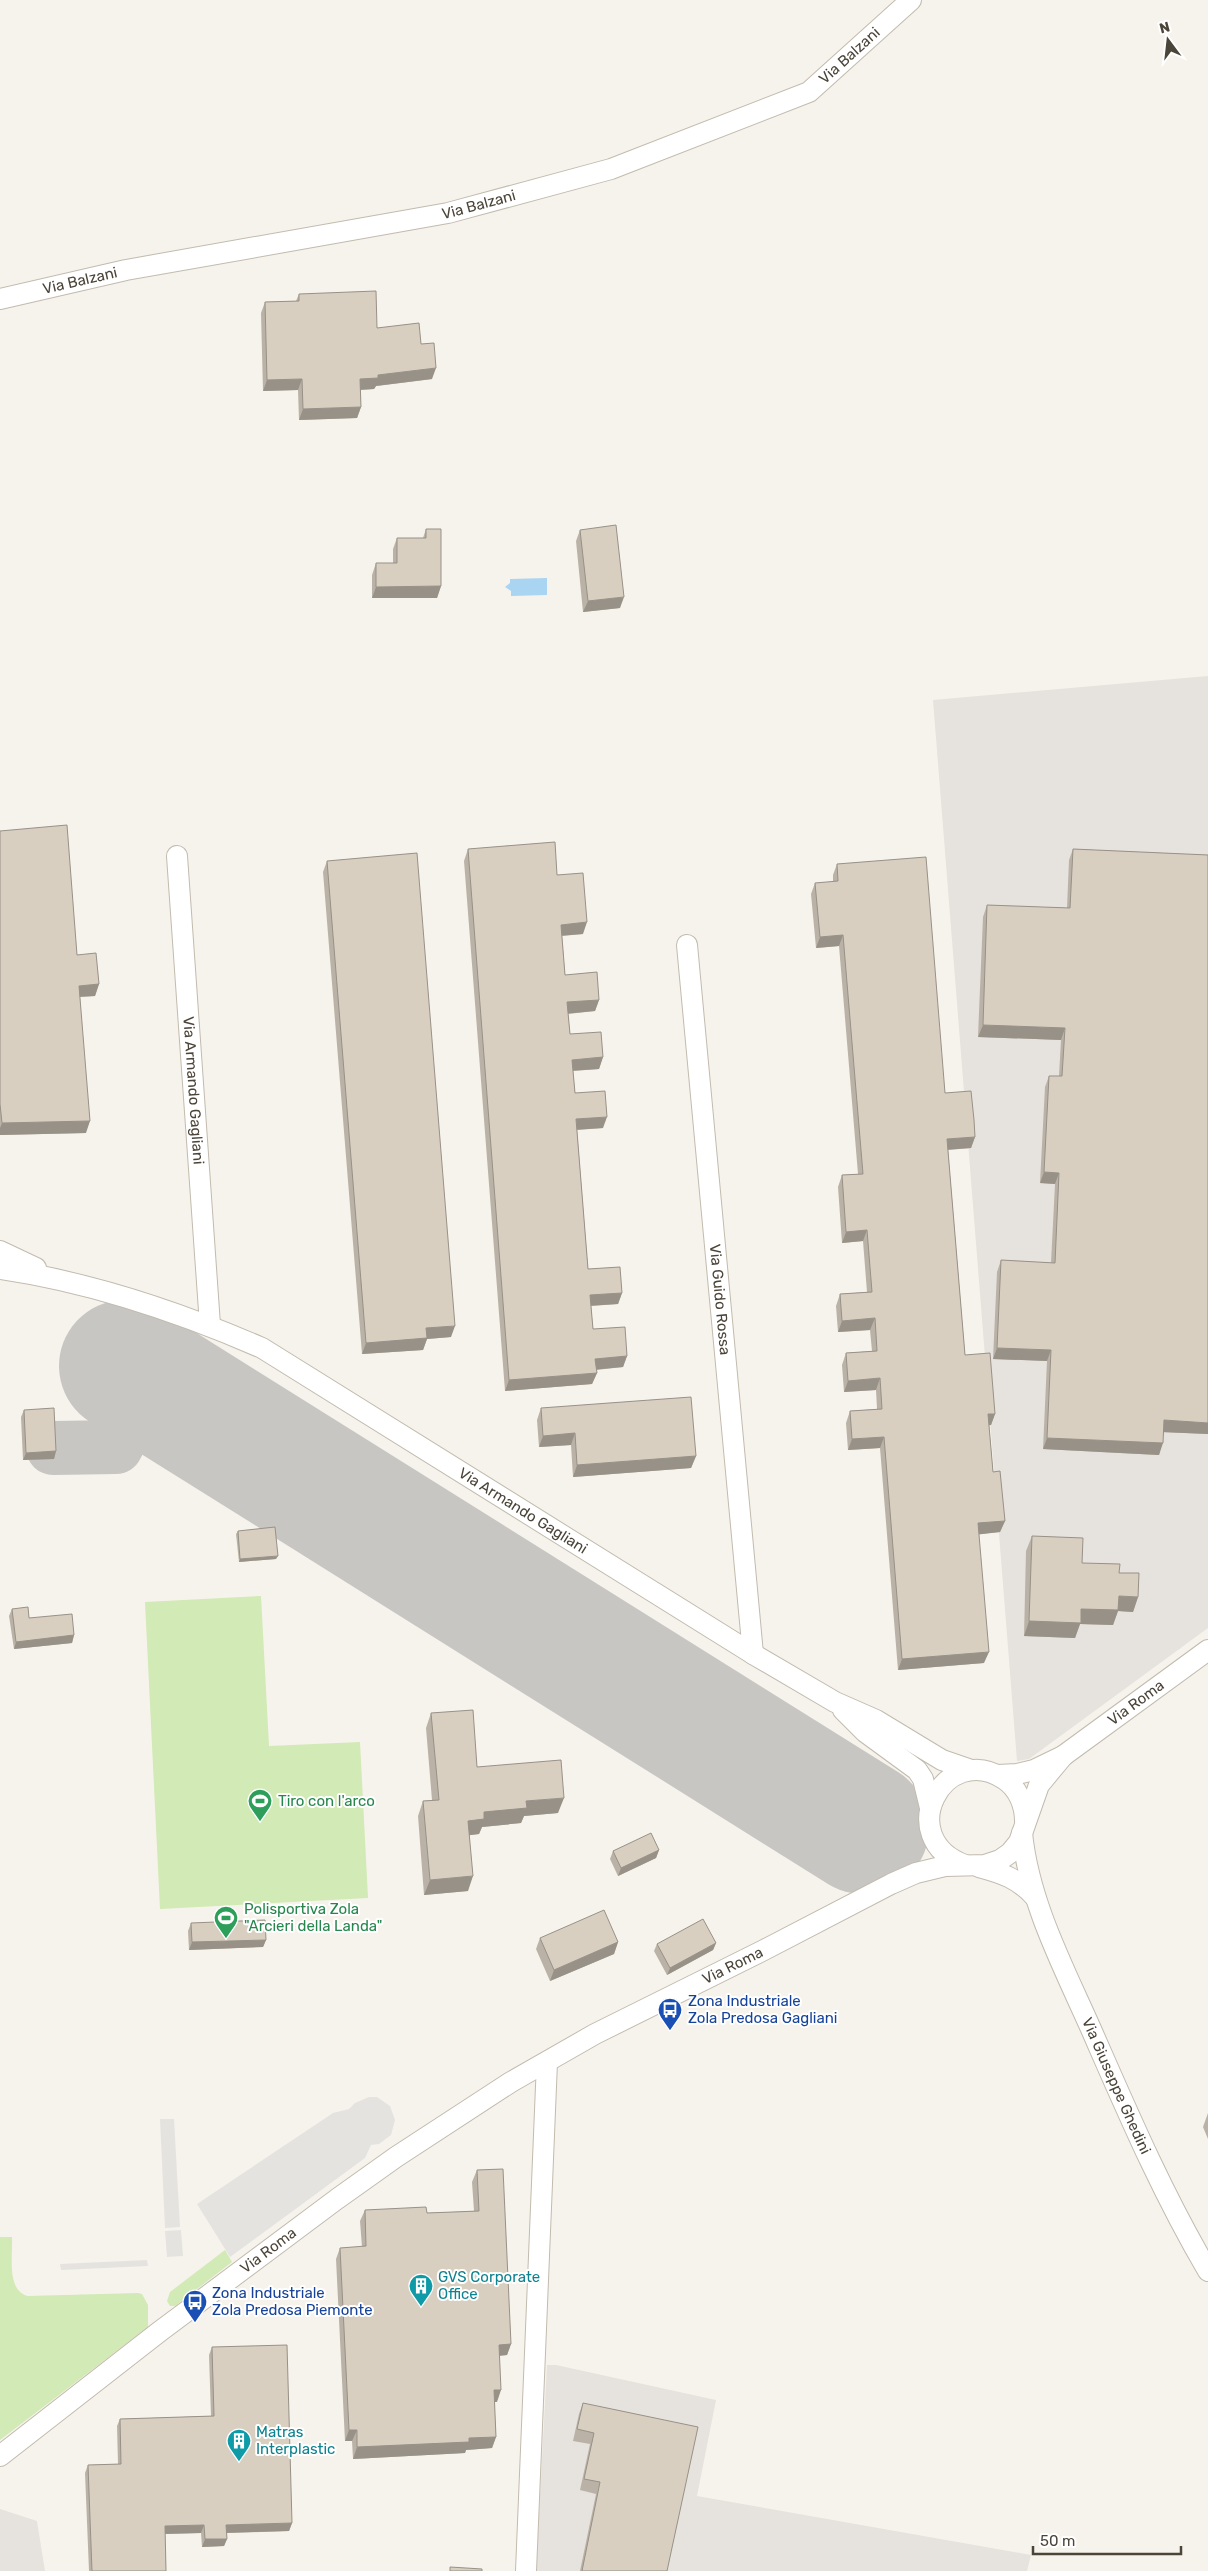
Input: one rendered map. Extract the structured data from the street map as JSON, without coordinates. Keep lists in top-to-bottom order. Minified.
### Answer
{"streets":{"street":["Via Balzani","Via Armando Gagliani","Via Guido Rossa","Via Roma","Via Giuseppe Ghedini"]},"crossings":[["Via Armando Gagliani","Via Guido Rossa"],["Via Armando Gagliani","Via Roma"],["Via Armando Gagliani","Via Giuseppe Ghedini"],["Via Roma","Via Giuseppe Ghedini"]],"places":{"sports":["Tiro con l'arco","Polisportiva Zola \"Arcieri della Landa\""],"bus stop":["Zona Industriale Zola Predosa Gagliani","Zona Industriale Zola Predosa Piemonte"],"building":["GVS Corporate Office","Matras Interplastic"]},"scale_bar":"50 m","north":"top"}
